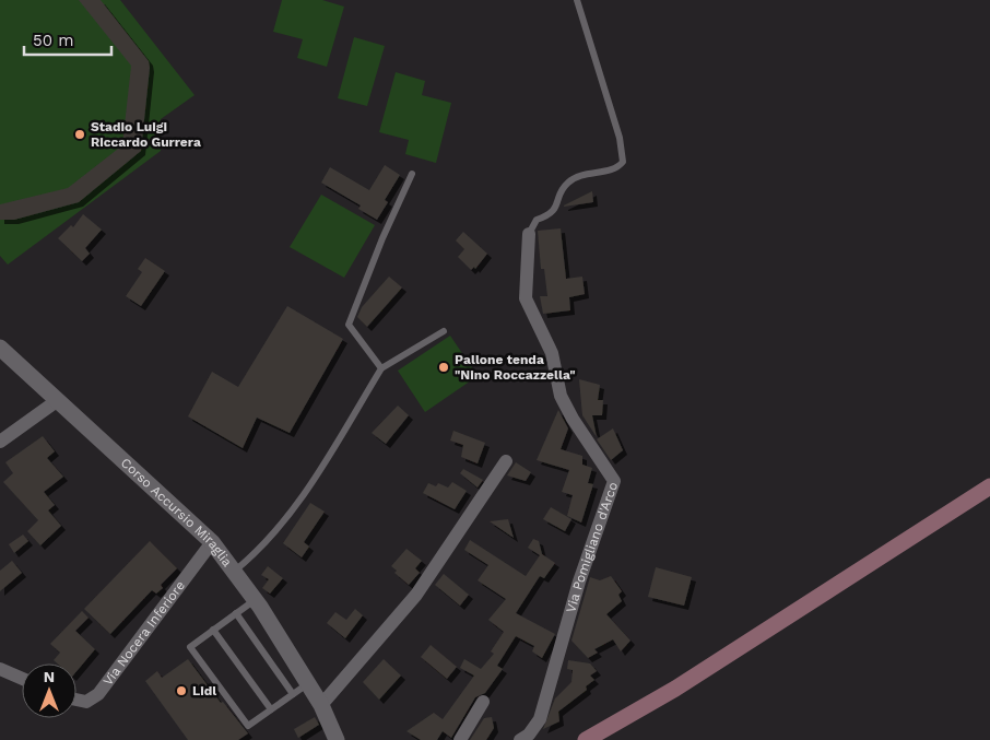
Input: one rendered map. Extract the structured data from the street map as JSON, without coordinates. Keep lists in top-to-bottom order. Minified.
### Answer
{"streets":{"street":["Corso Accursio Miraglia","Via Pomigliano d'Arco","Via Nocera Inferiore"]},"crossings":[["Corso Accursio Miraglia","Via Nocera Inferiore"]],"places":["Stadio Luigi Riccardo Gurrera","Pallone tenda \"Nino Roccazzella\"","Lidl"],"scale_bar":"50 m","north":"top"}
